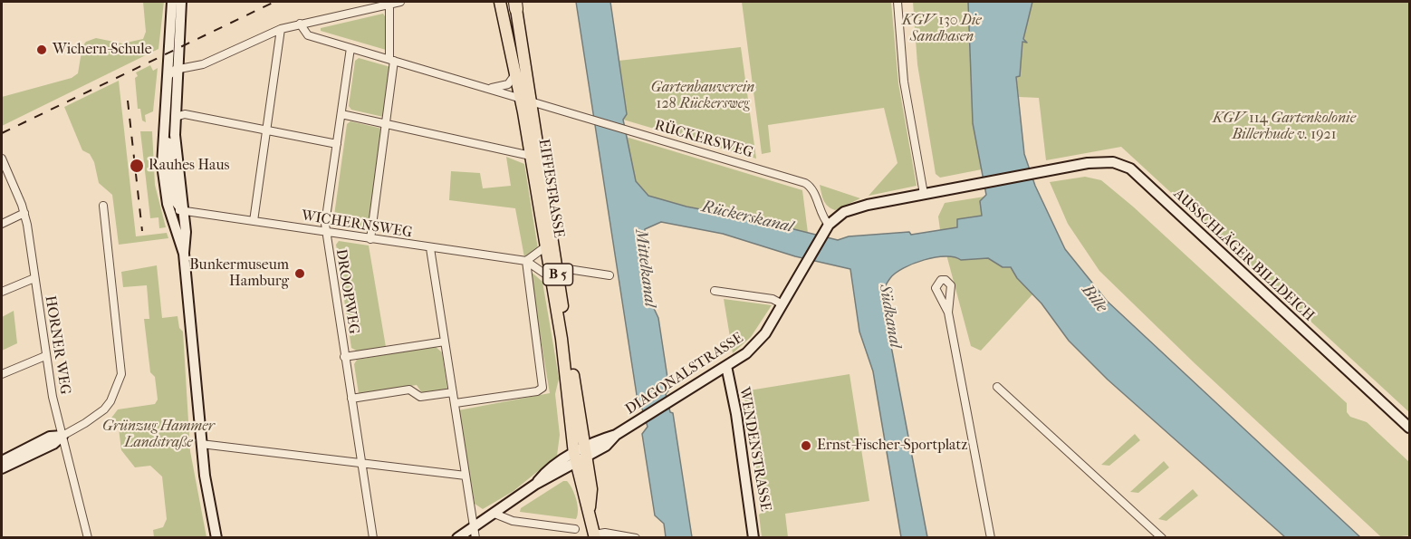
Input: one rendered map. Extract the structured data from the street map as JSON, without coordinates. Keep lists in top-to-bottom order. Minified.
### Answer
{"streets":{"main road":["EIFFESTRASSE","B 5"],"street":["RÜCKERSWEG","WICHERNSWEG","AUSSCHLÄGER BILLDEICH","DROOPWEG","HORNER WEG","DIAGONALSTRASSE","WENDENSTRASSE"]},"crossings":[["RÜCKERSWEG","EIFFESTRASSE"],["RÜCKERSWEG","DROOPWEG"],["RÜCKERSWEG","DIAGONALSTRASSE"],["EIFFESTRASSE","WICHERNSWEG"],["EIFFESTRASSE","DIAGONALSTRASSE"],["WICHERNSWEG","DROOPWEG"],["AUSSCHLÄGER BILLDEICH","DIAGONALSTRASSE"],["DIAGONALSTRASSE","WENDENSTRASSE"]],"water":["Rückerskanal","Mittelkanal","Bille","Südkanal"],"parks":["KGV 130 Die Sandhasen","Gartenbauverein 128 Rückersweg","KGV 114 Gartenkolonie Billerhude v. 1921","Grünzug Hammer Landstraße"],"places":["Wichern-Schule","Rauhes Haus","Bunkermuseum Hamburg","Ernst-Fischer-Sportplatz"]}
